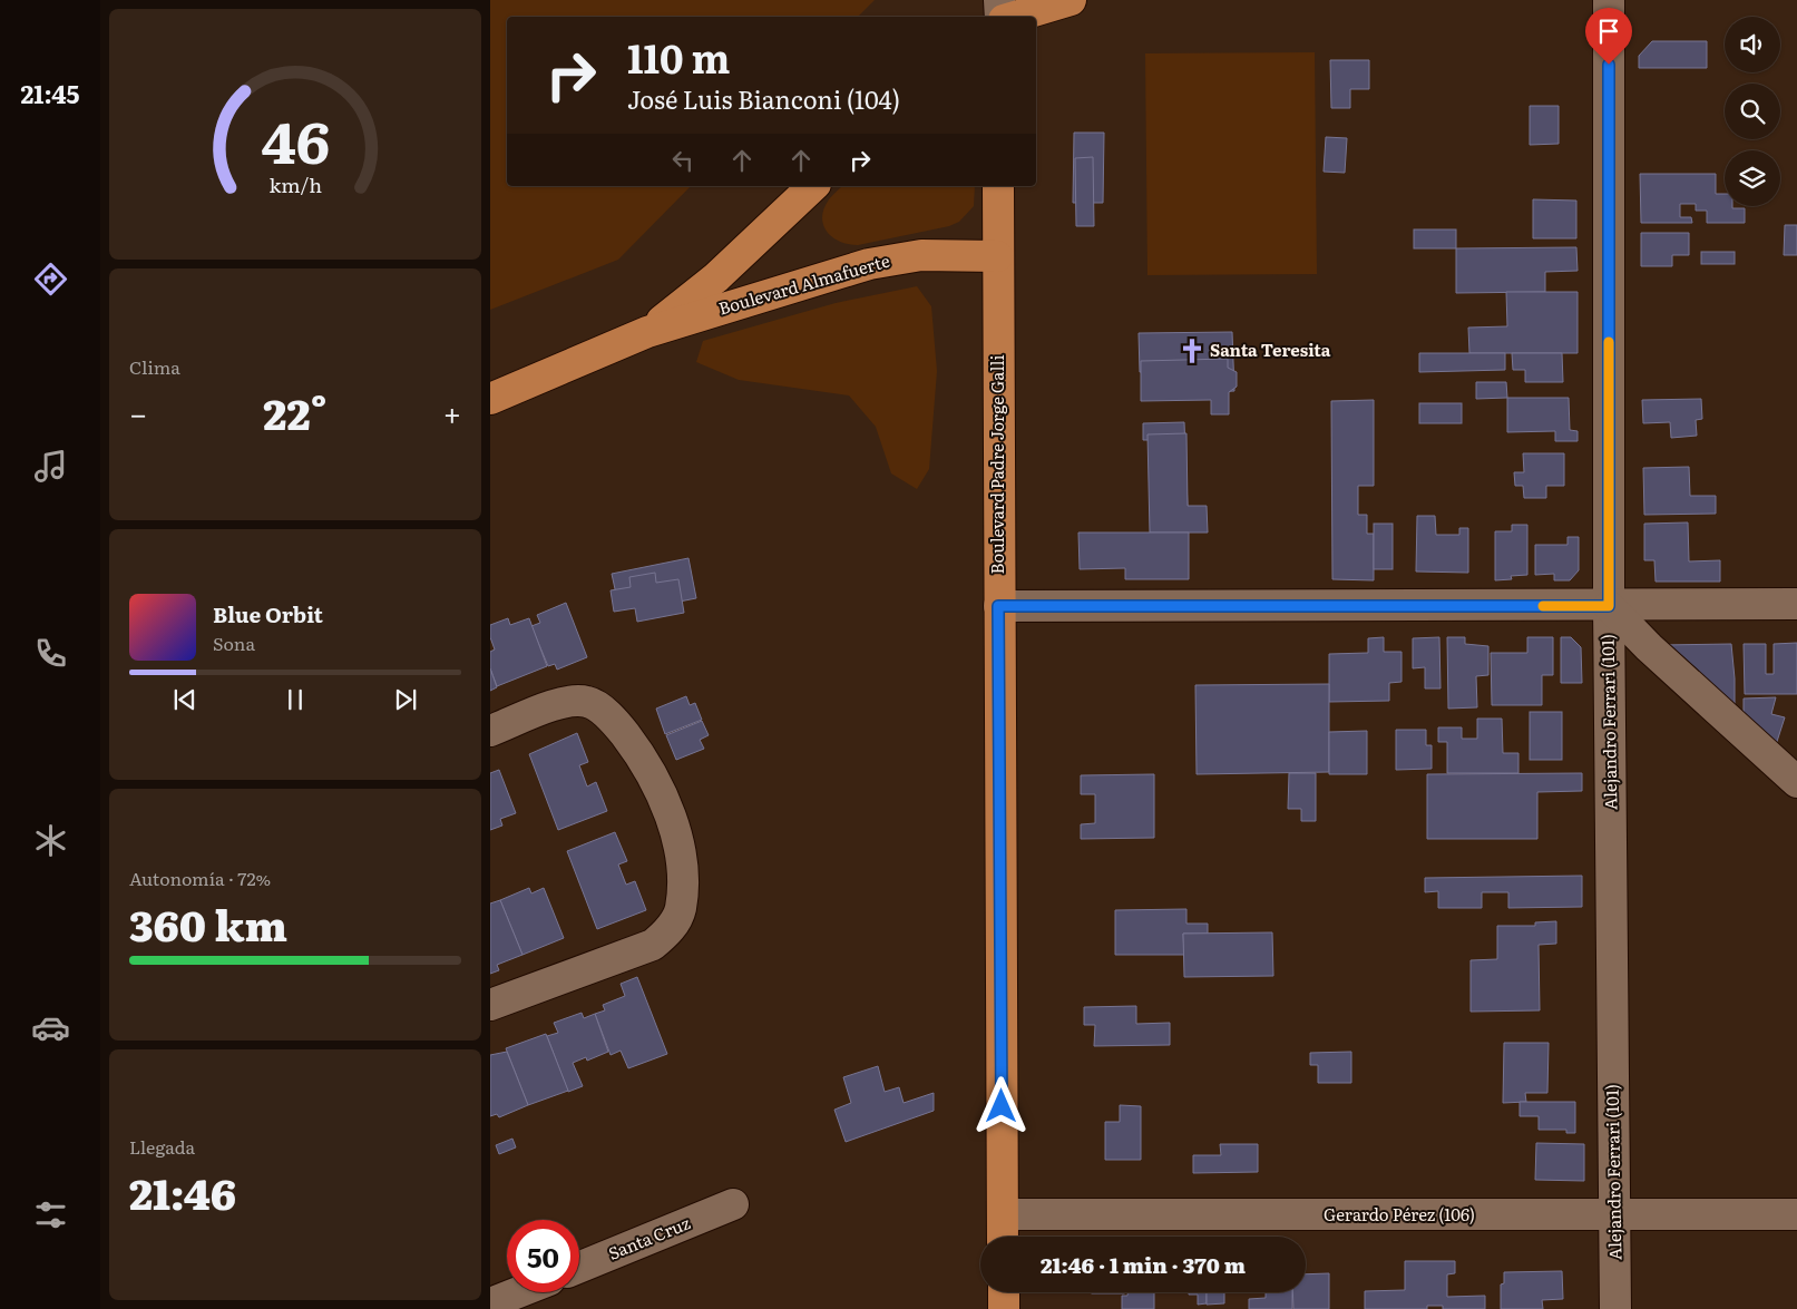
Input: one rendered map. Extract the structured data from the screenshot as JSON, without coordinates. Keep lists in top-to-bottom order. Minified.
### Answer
{"streets":{"main road":["Boulevard Almafuerte","Boulevard Padre Jorge Galli"],"street":["Alejandro Ferrari (101)","Gerardo Pérez (106)","Santa Cruz"]},"crossings":[["Boulevard Almafuerte","Boulevard Padre Jorge Galli"],["Boulevard Padre Jorge Galli","Gerardo Pérez (106)"],["Alejandro Ferrari (101)","Gerardo Pérez (106)"]],"places":{"church":["Santa Teresita"]},"page":{"tabs":"21:45","turn":["110 m","José Luis Bianconi (104)"],"tile":["Clima",["Autonomía · 72%","360 km"],["Llegada","21:46"]],"heat":["−","22°","+"],"song":["Blue Orbit","Sona"],"limit":"50","trip":"21:46 · 1 min · 370 m","gauge":["46","km/h"]}}
